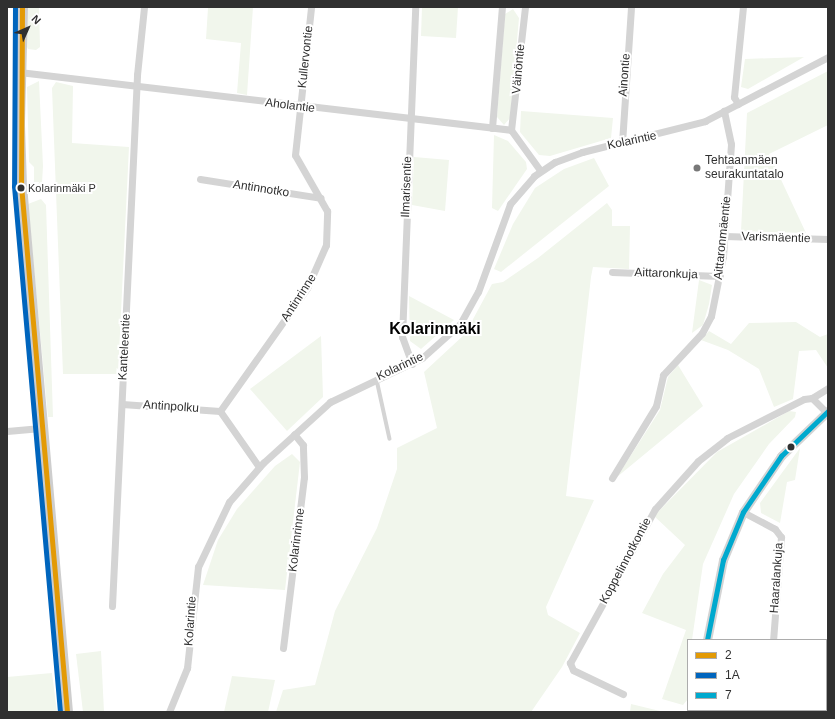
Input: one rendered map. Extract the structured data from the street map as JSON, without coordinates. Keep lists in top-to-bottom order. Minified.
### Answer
{"streets":{"street":["Kullervontie","Väinöntie","Ainontie","Aholantie","Kolarintie","Ilmarisentie","Antinnotko","Aittaronmäentie","Varismäentie","Aittaronkuja","Antinrinne","Kanteleentie","Antinpolku","Kolarinrinne","Koppelinnotkontie","Haaralankuja"]},"crossings":[["Kullervontie","Aholantie"],["Kullervontie","Antinrinne"],["Väinöntie","Aholantie"],["Ainontie","Kolarintie"],["Aholantie","Ilmarisentie"],["Aholantie","Antinrinne"],["Aholantie","Kanteleentie"],["Kolarintie","Ilmarisentie"],["Kolarintie","Aittaronmäentie"],["Kolarintie","Kolarinrinne"],["Antinnotko","Antinrinne"],["Aittaronmäentie","Varismäentie"],["Aittaronmäentie","Aittaronkuja"],["Antinrinne","Antinpolku"],["Kanteleentie","Antinpolku"]],"districts":["Kolarinmäki"],"places":["Tehtaanmäen seurakuntatalo","Kolarinmäki P"],"lines":["transit line 2","transit line 1A","transit line 7"],"legend":["2","1A","7"],"north":"top right"}
